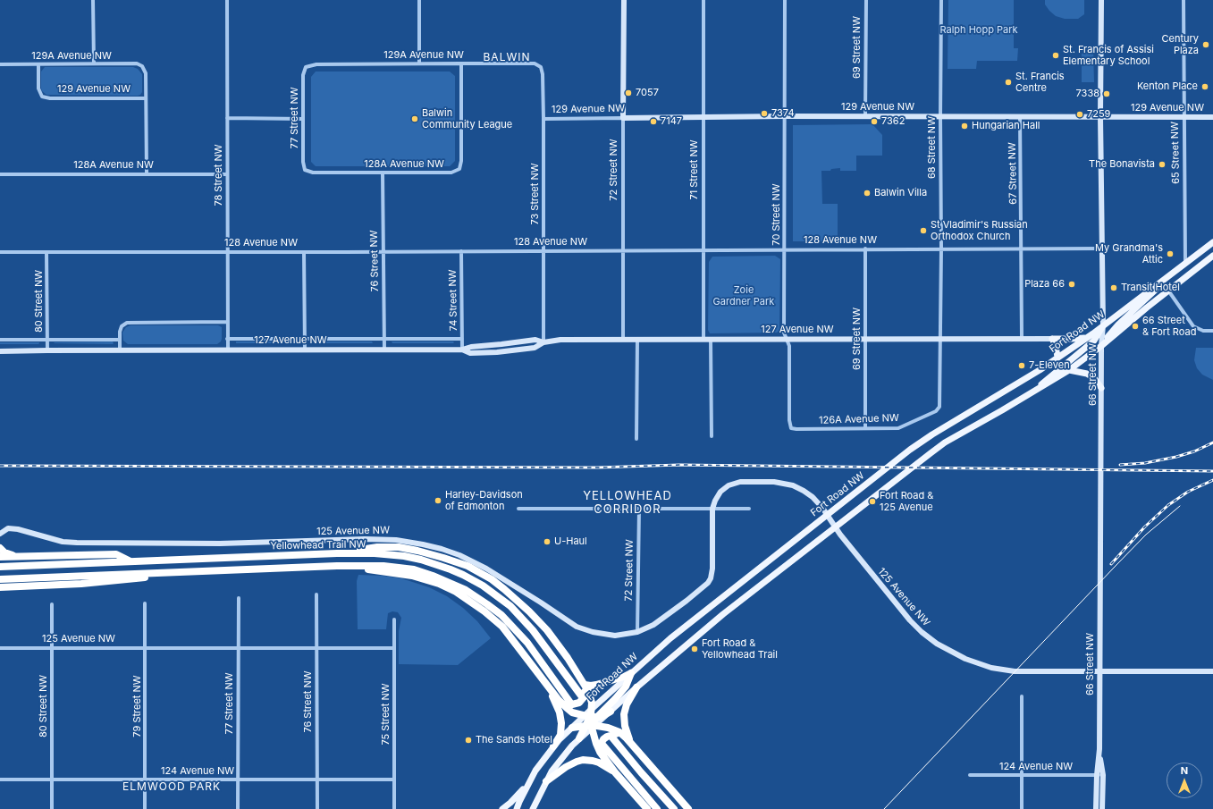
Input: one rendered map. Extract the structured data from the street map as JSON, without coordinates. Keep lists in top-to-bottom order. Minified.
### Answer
{"streets":{"highway":["Yellowhead Trail NW"],"main road":["Fort Road NW"],"street":["69 Street NW","129A Avenue NW","129 Avenue NW","77 Street NW","68 Street NW","65 Street NW","128A Avenue NW","72 Street NW","71 Street NW","67 Street NW","78 Street NW","73 Street NW","70 Street NW","128 Avenue NW","76 Street NW","74 Street NW","80 Street NW","127 Avenue NW","66 Street NW","126A Avenue NW","125 Avenue NW","79 Street NW","75 Street NW","124 Avenue NW"]},"crossings":[["69 Street NW","129 Avenue NW"],["69 Street NW","128 Avenue NW"],["69 Street NW","127 Avenue NW"],["69 Street NW","126A Avenue NW"],["129A Avenue NW","129 Avenue NW"],["129A Avenue NW","77 Street NW"],["129A Avenue NW","128A Avenue NW"],["129A Avenue NW","73 Street NW"],["129 Avenue NW","68 Street NW"],["129 Avenue NW","65 Street NW"],["129 Avenue NW","72 Street NW"],["129 Avenue NW","71 Street NW"],["129 Avenue NW","67 Street NW"],["129 Avenue NW","73 Street NW"],["129 Avenue NW","70 Street NW"],["129 Avenue NW","66 Street NW"],["77 Street NW","128A Avenue NW"],["77 Street NW","125 Avenue NW"],["77 Street NW","124 Avenue NW"],["68 Street NW","128 Avenue NW"],["68 Street NW","127 Avenue NW"],["68 Street NW","126A Avenue NW"],["65 Street NW","Fort Road NW"],["128A Avenue NW","78 Street NW"],["128A Avenue NW","76 Street NW"],["72 Street NW","128 Avenue NW"],["72 Street NW","127 Avenue NW"],["72 Street NW","125 Avenue NW"],["71 Street NW","128 Avenue NW"],["71 Street NW","127 Avenue NW"],["67 Street NW","128 Avenue NW"],["67 Street NW","127 Avenue NW"],["78 Street NW","128 Avenue NW"],["78 Street NW","127 Avenue NW"],["73 Street NW","128 Avenue NW"],["73 Street NW","127 Avenue NW"],["70 Street NW","128 Avenue NW"],["70 Street NW","127 Avenue NW"],["70 Street NW","126A Avenue NW"],["128 Avenue NW","76 Street NW"],["128 Avenue NW","74 Street NW"],["128 Avenue NW","80 Street NW"],["128 Avenue NW","66 Street NW"],["76 Street NW","127 Avenue NW"],["76 Street NW","125 Avenue NW"],["76 Street NW","124 Avenue NW"],["74 Street NW","127 Avenue NW"],["80 Street NW","127 Avenue NW"],["80 Street NW","125 Avenue NW"],["80 Street NW","124 Avenue NW"],["Fort Road NW","66 Street NW"],["Fort Road NW","125 Avenue NW"],["66 Street NW","125 Avenue NW"],["66 Street NW","124 Avenue NW"],["125 Avenue NW","79 Street NW"],["125 Avenue NW","75 Street NW"],["79 Street NW","124 Avenue NW"],["75 Street NW","124 Avenue NW"]],"districts":["BALWIN","YELLOWHEAD CORRIDOR","ELMWOOD PARK"],"parks":["Ralph Hopp Park","Zoie Gardner Park"],"places":["Century Plaza","St. Francis of Assisi Elementary School","St. Francis Centre","Kenton Place","7057","7338","7374","7259","Balwin Community League","7147","7362","Hungarian Hall","The Bonavista","Balwin Villa","St Vladimir's Russian Orthodox Church","My Grandma's Attic","Plaza 66","Transit Hotel","66 Street & Fort Road","7-Eleven","Harley-Davidson of Edmonton","Fort Road & 125 Avenue","U-Haul","Fort Road & Yellowhead Trail","The Sands Hotel"],"north":"top"}
